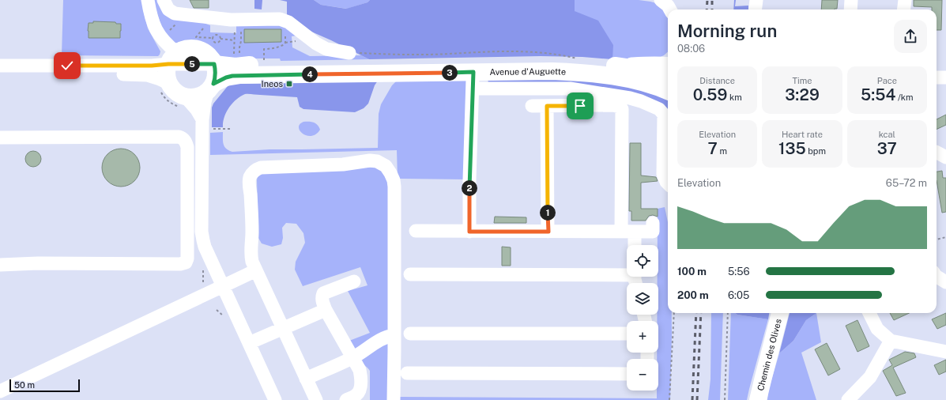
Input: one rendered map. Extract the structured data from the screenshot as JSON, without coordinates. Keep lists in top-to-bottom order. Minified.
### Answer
{"streets":{"main road":["Avenue d'Auguette","Chemin des Olives"]},"places":{"transit":["Ineos"]},"scale_bar":"50 m","page":{"heading":["Morning run","08:06"],"pins":["5","3","4","2","1"],"stats":[["Distance","0.59 km"],["Time","3:29"],["Pace","5:54 /km"],["Elevation","7 m"],["Heart rate","135 bpm"],["kcal","37"]],"chart":["Elevation","65–72 m"],"map_buttons":["+","−"],"list":[{"name":"100 m","note":"5:56"},{"name":"200 m","note":"6:05"}],"scale":"50 m"}}
